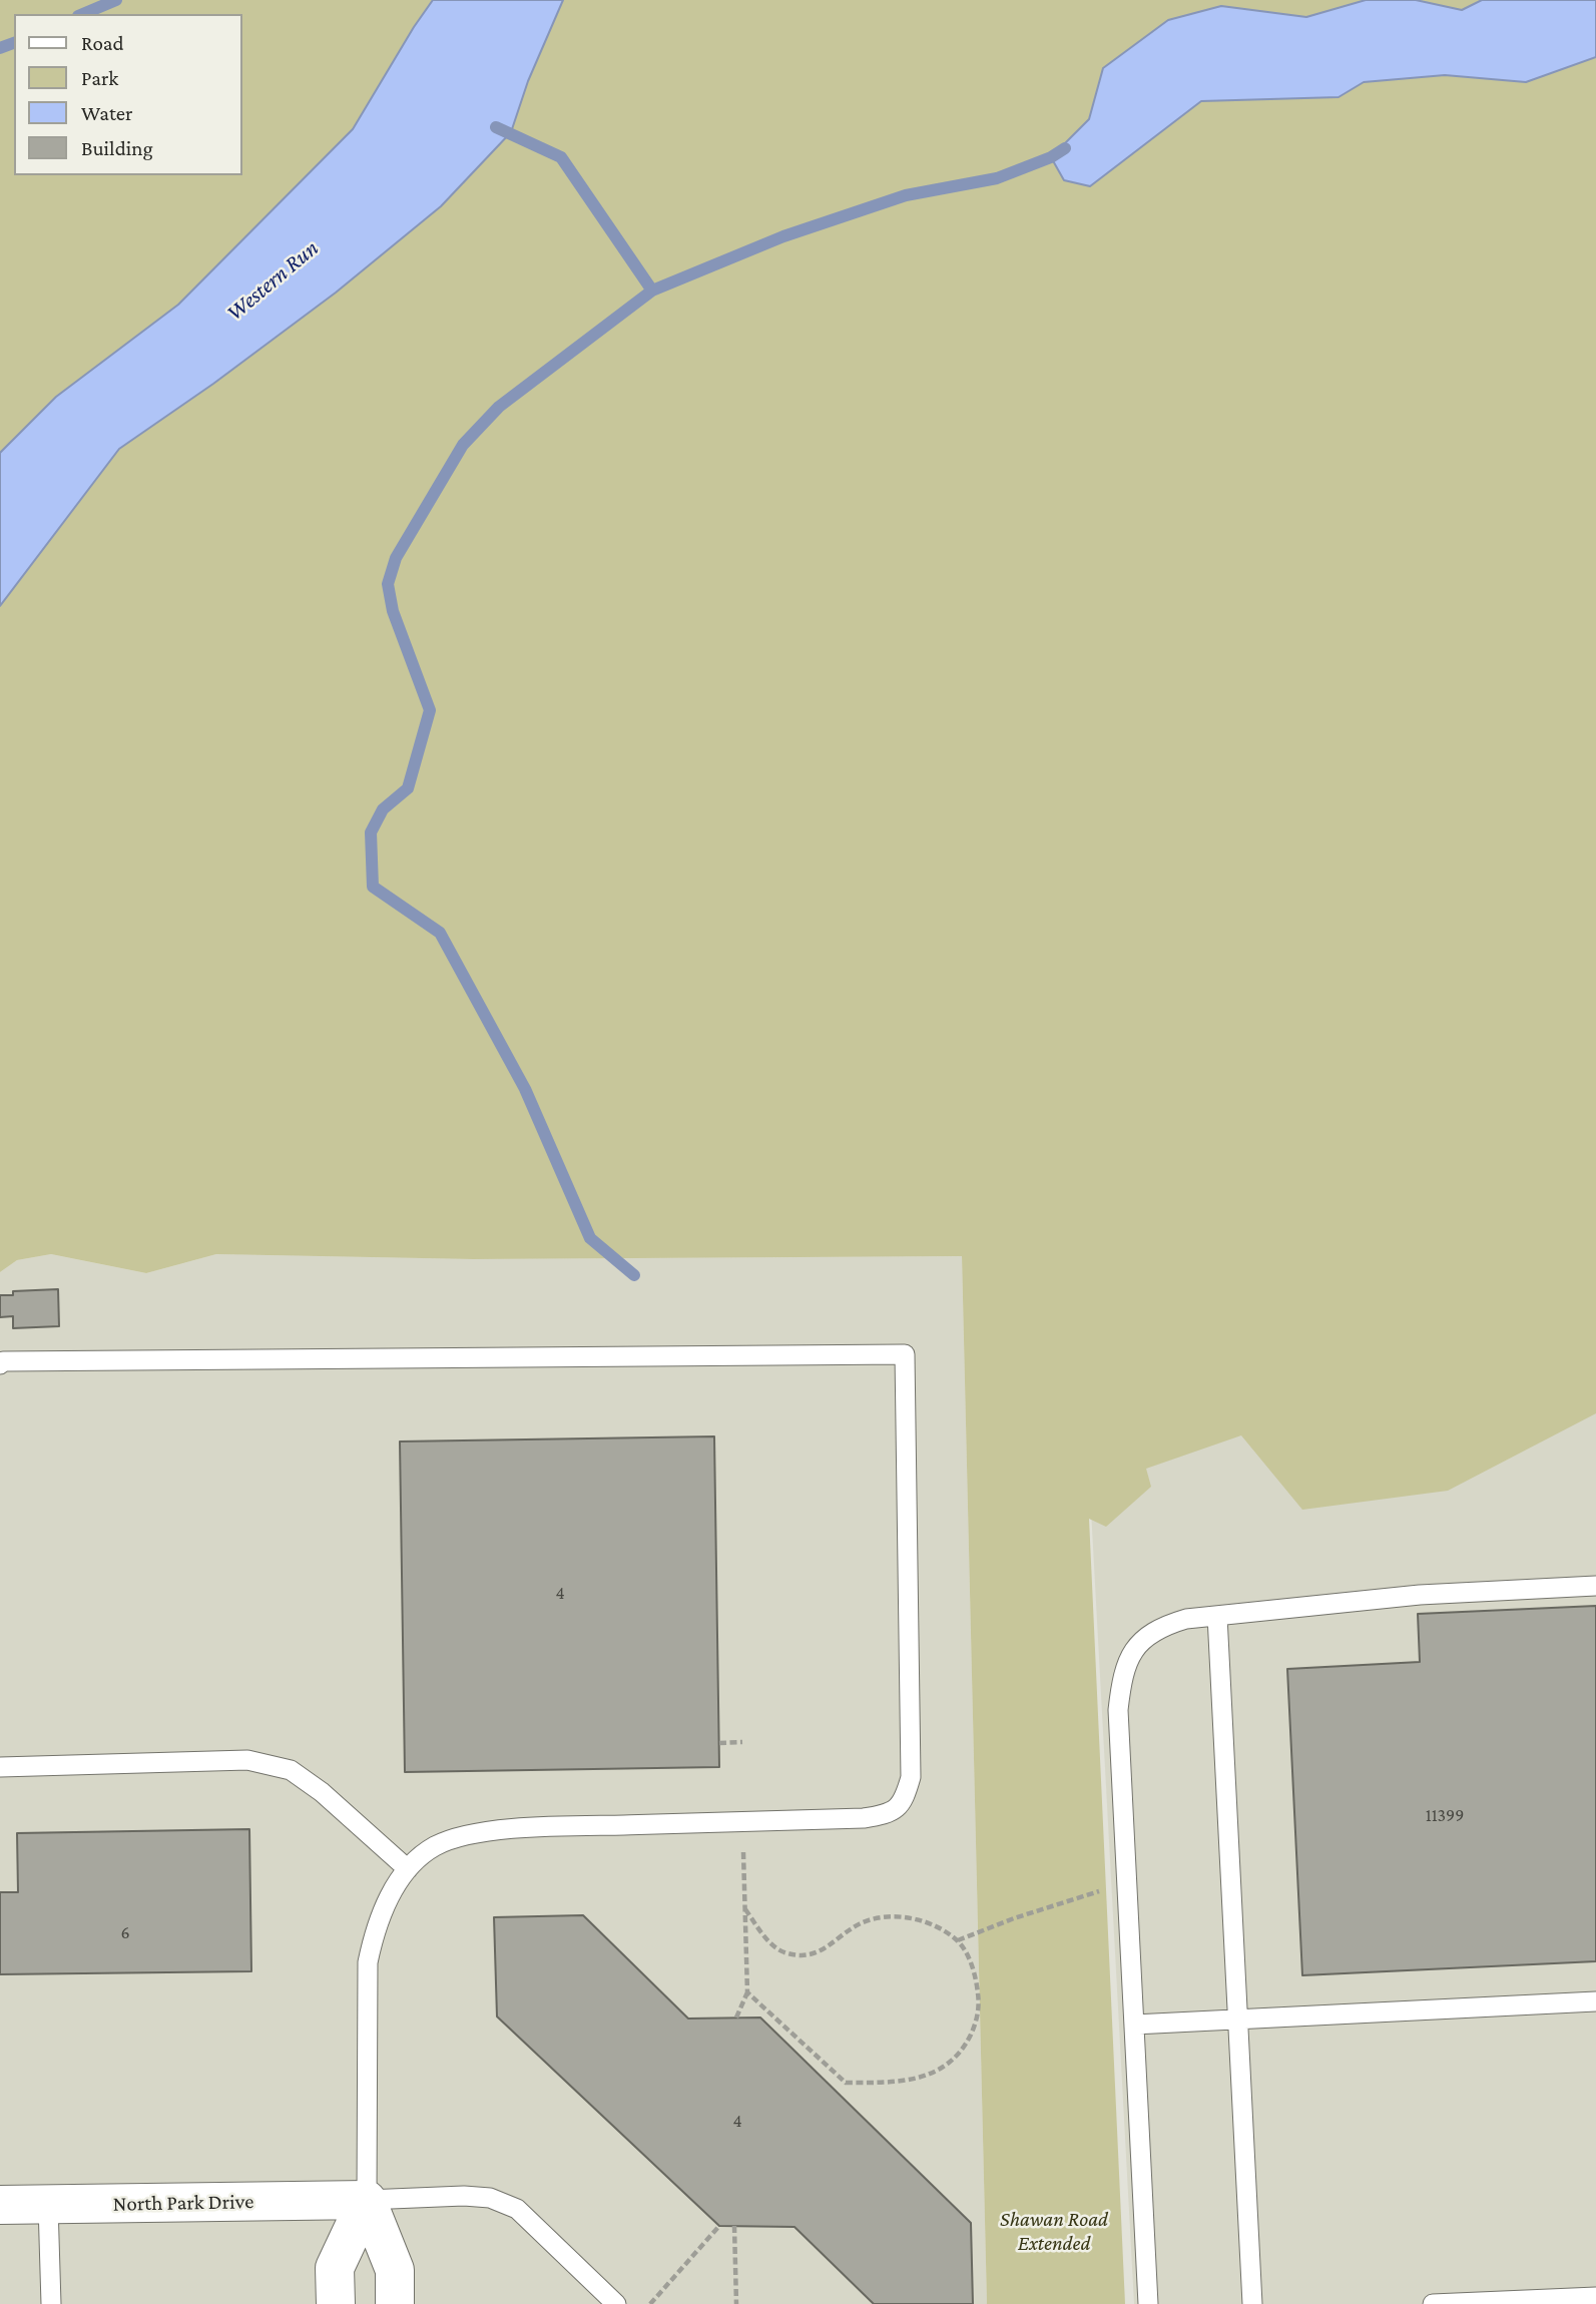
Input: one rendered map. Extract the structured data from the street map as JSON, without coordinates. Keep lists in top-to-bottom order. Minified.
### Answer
{"streets":{"street":["North Park Drive"]},"water":["Western Run"],"parks":["Shawan Road Extended"],"house_numbers":["4","11399","6","4"],"legend":["Road","Park","Water","Building"]}
